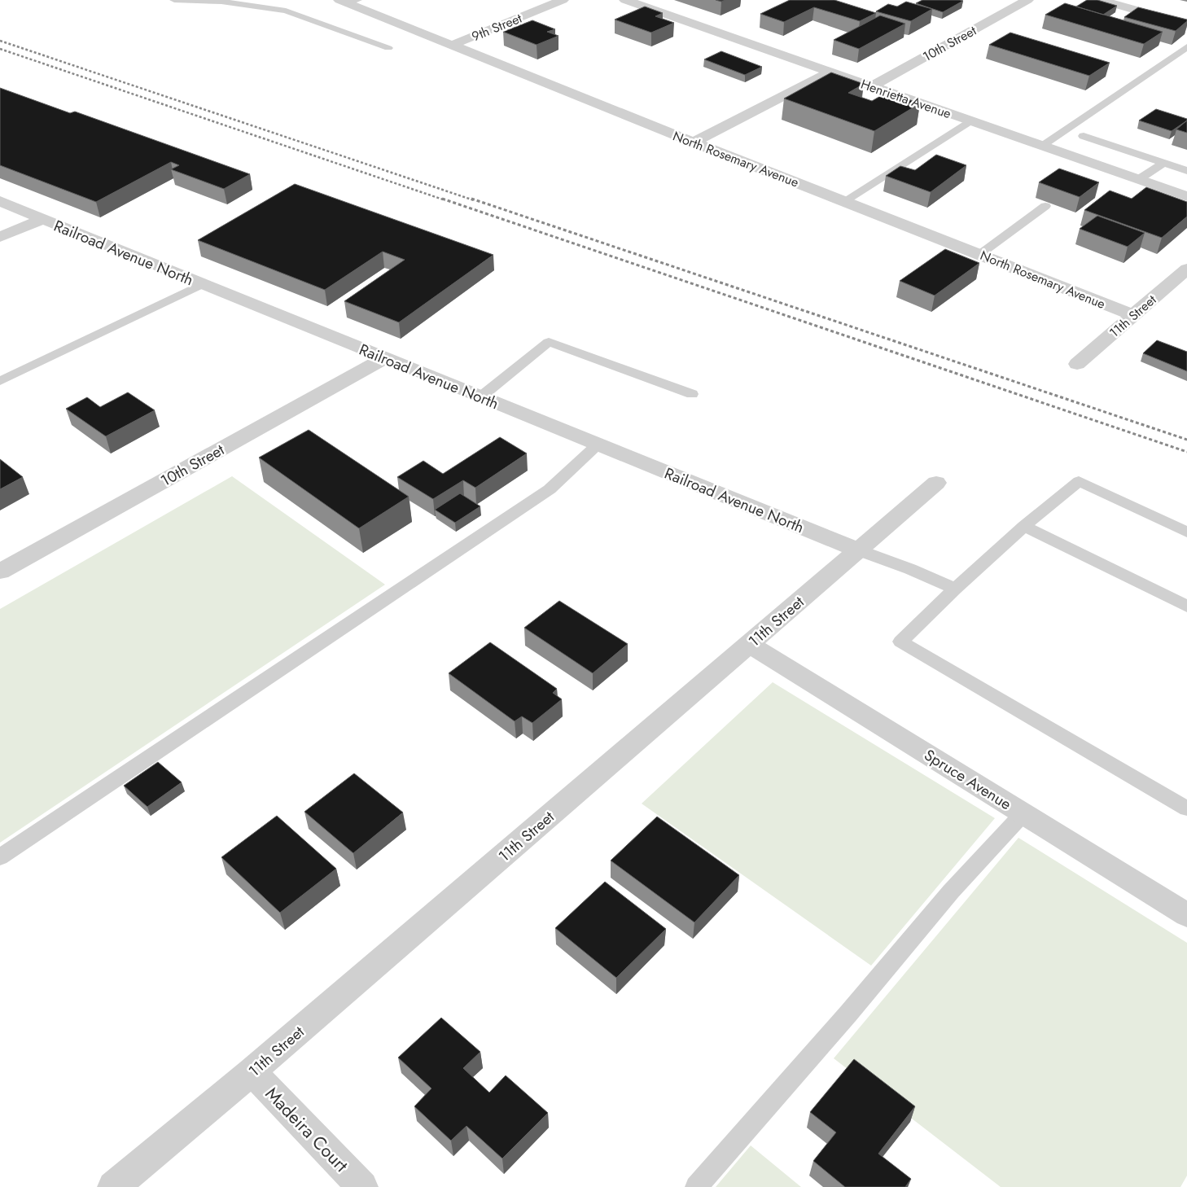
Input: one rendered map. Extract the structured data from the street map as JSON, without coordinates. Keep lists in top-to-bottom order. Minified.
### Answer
{"streets":{"street":["9th Street","10th Street","Henrietta Avenue","North Rosemary Avenue","Railroad Avenue North","11th Street","Spruce Avenue","Madeira Court"]},"crossings":[["9th Street","North Rosemary Avenue"],["10th Street","Henrietta Avenue"],["10th Street","Railroad Avenue North"],["North Rosemary Avenue","11th Street"],["Railroad Avenue North","11th Street"],["11th Street","Spruce Avenue"],["11th Street","Madeira Court"]]}
